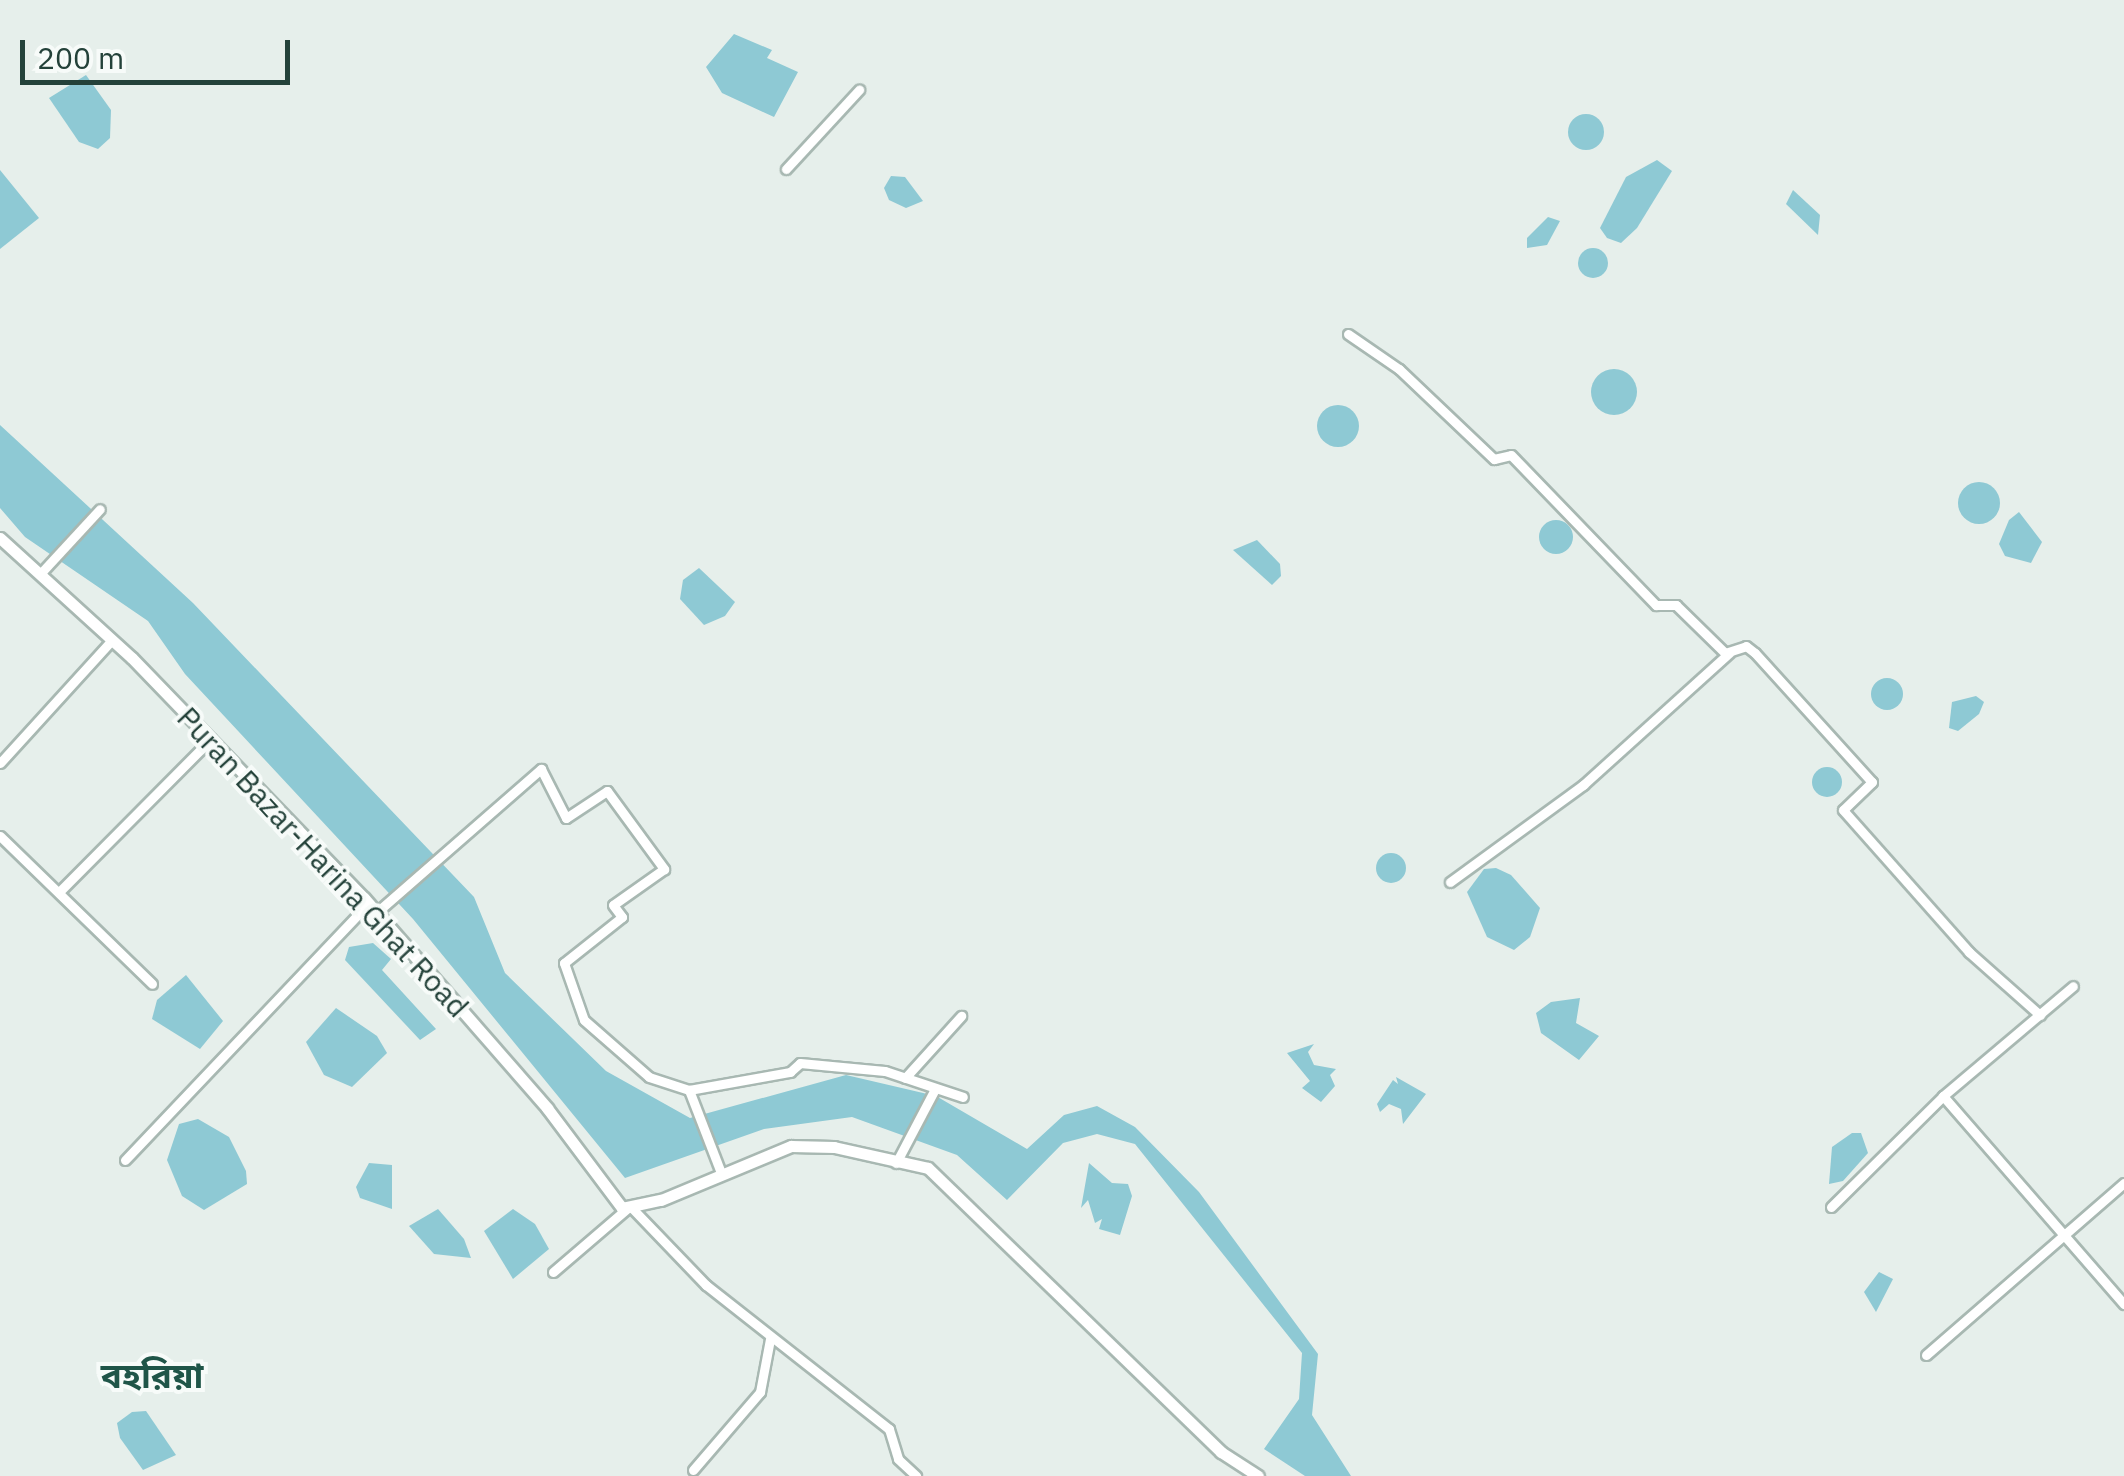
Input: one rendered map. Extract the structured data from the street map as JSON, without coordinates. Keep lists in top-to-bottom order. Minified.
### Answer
{"streets":{"main road":["Puran Bazar-Harina Ghat Road"]},"districts":["বহরিয়া"],"scale_bar":"200 m"}
